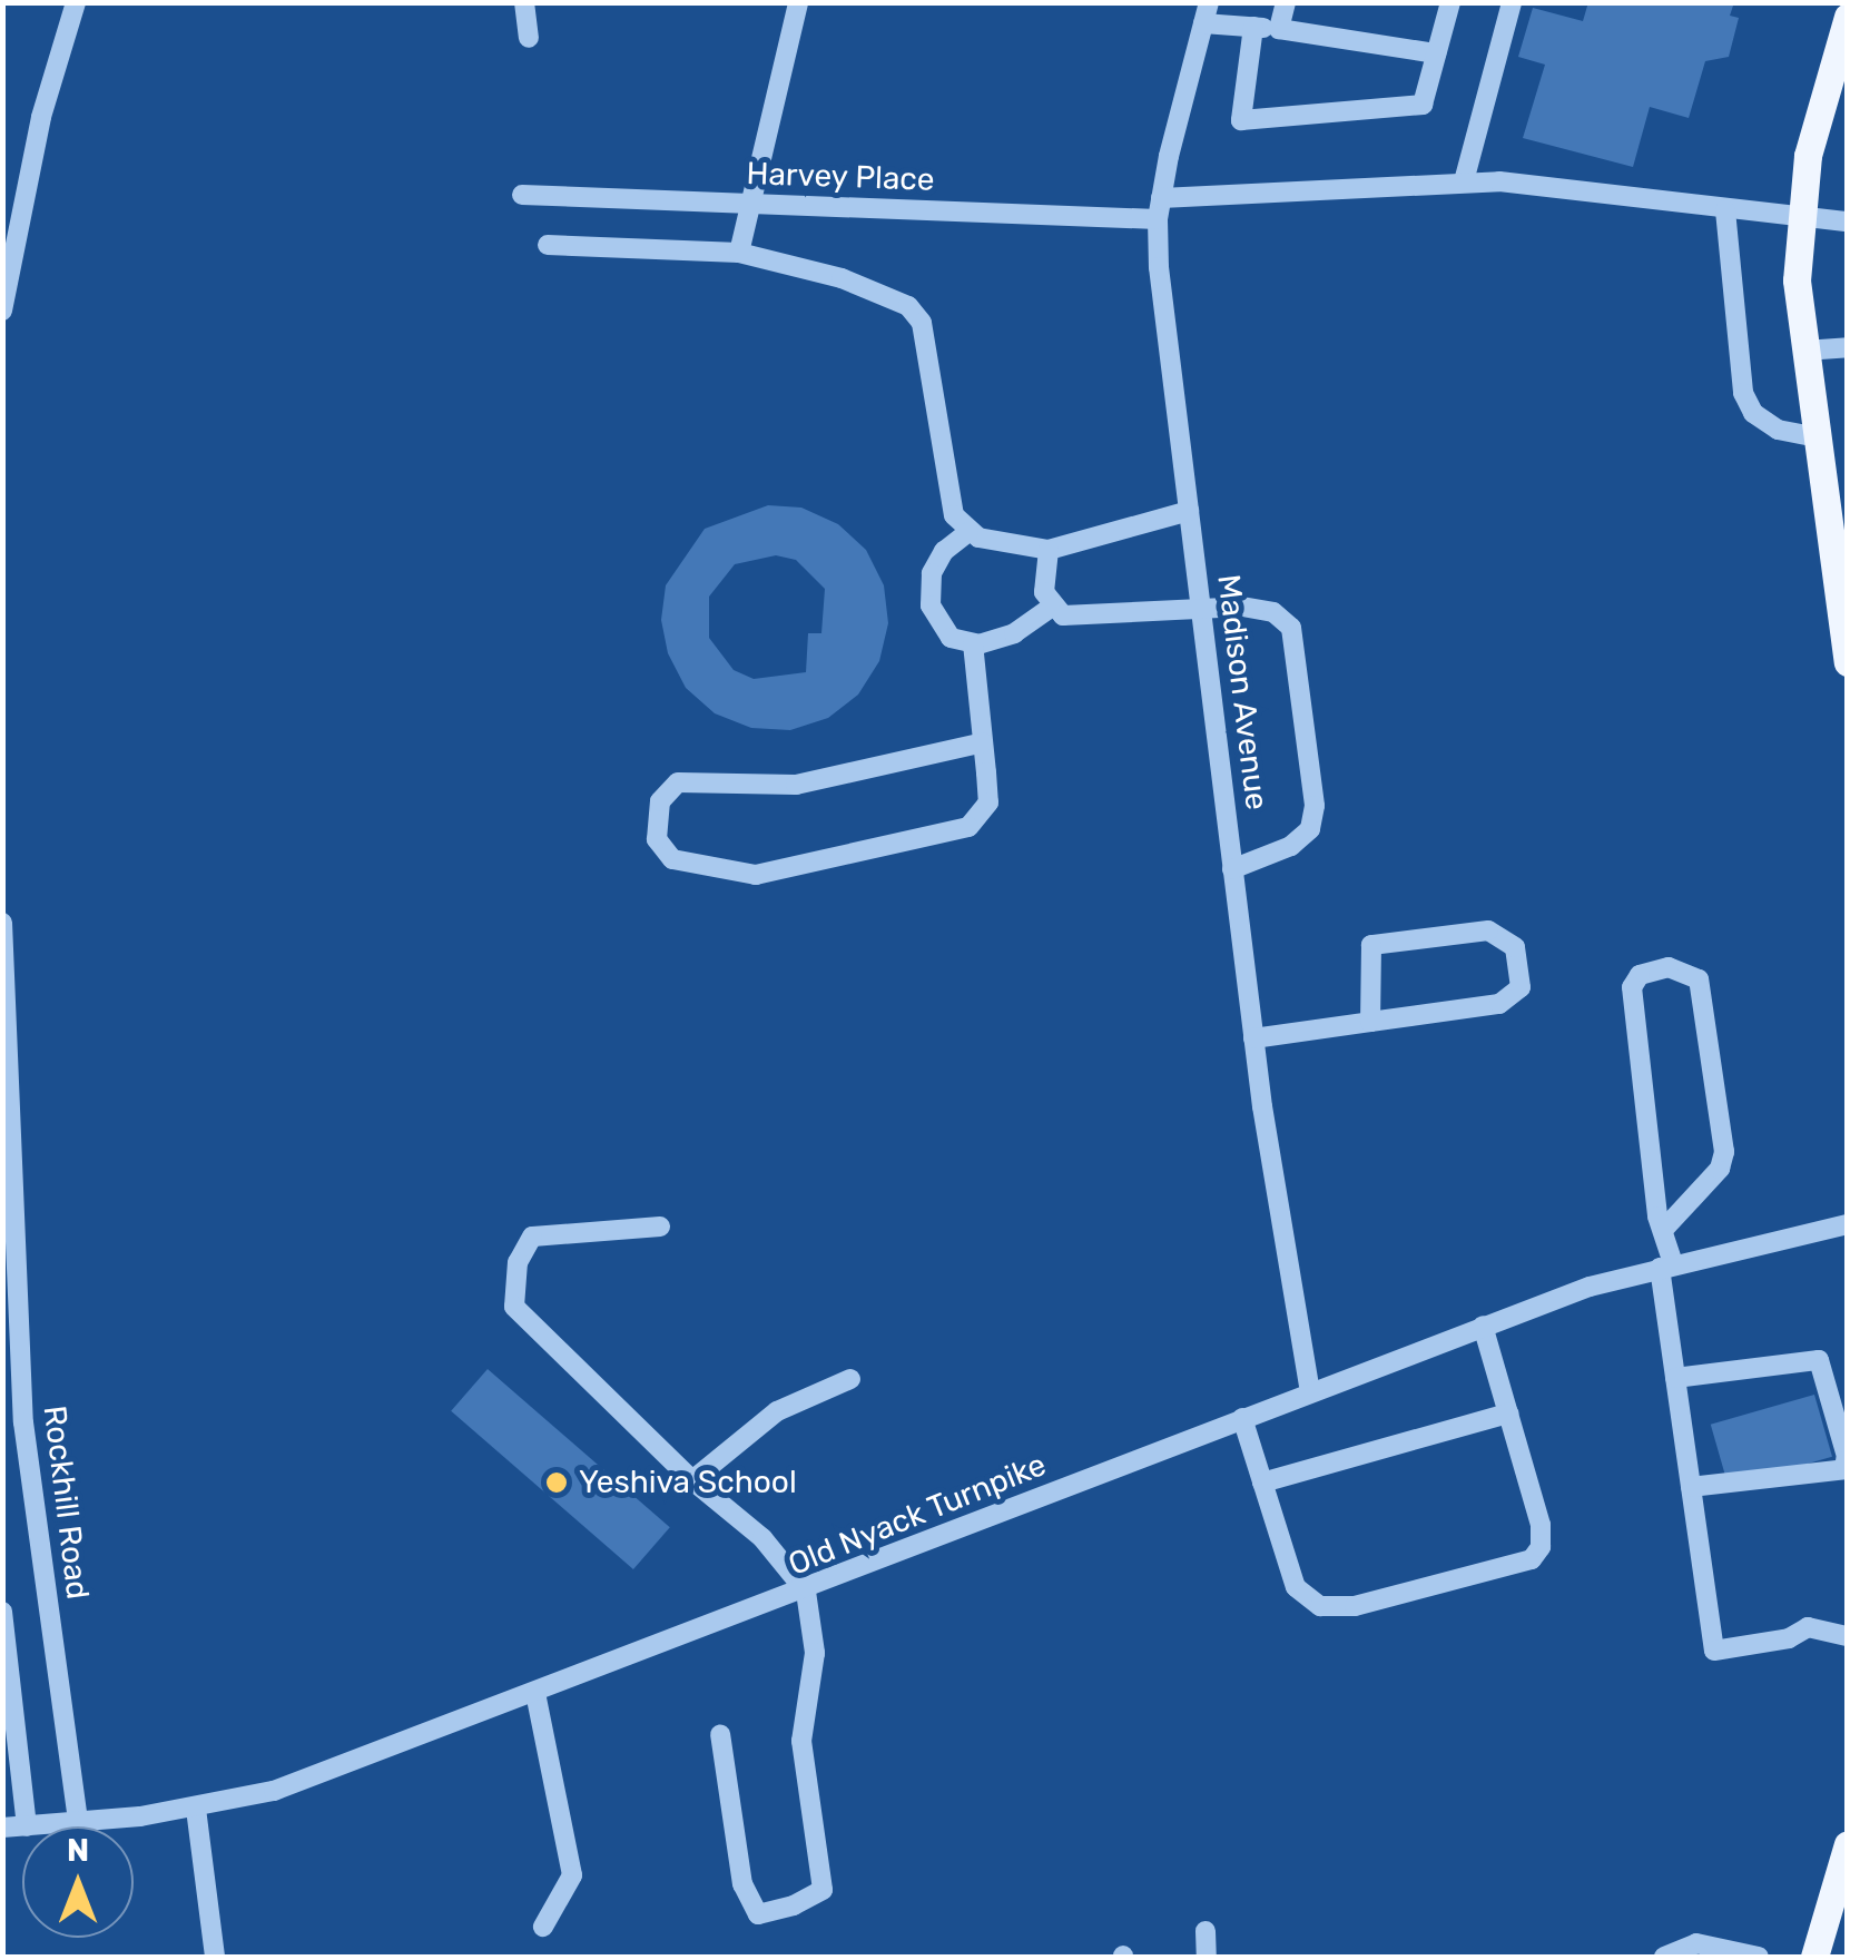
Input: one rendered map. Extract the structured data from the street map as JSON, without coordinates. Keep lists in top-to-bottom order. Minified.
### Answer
{"streets":{"street":["Harvey Place","Madison Avenue","Rockhill Road","Old Nyack Turnpike"]},"crossings":[["Harvey Place","Madison Avenue"],["Madison Avenue","Old Nyack Turnpike"],["Rockhill Road","Old Nyack Turnpike"]],"places":["Yeshiva School"],"north":"top"}
